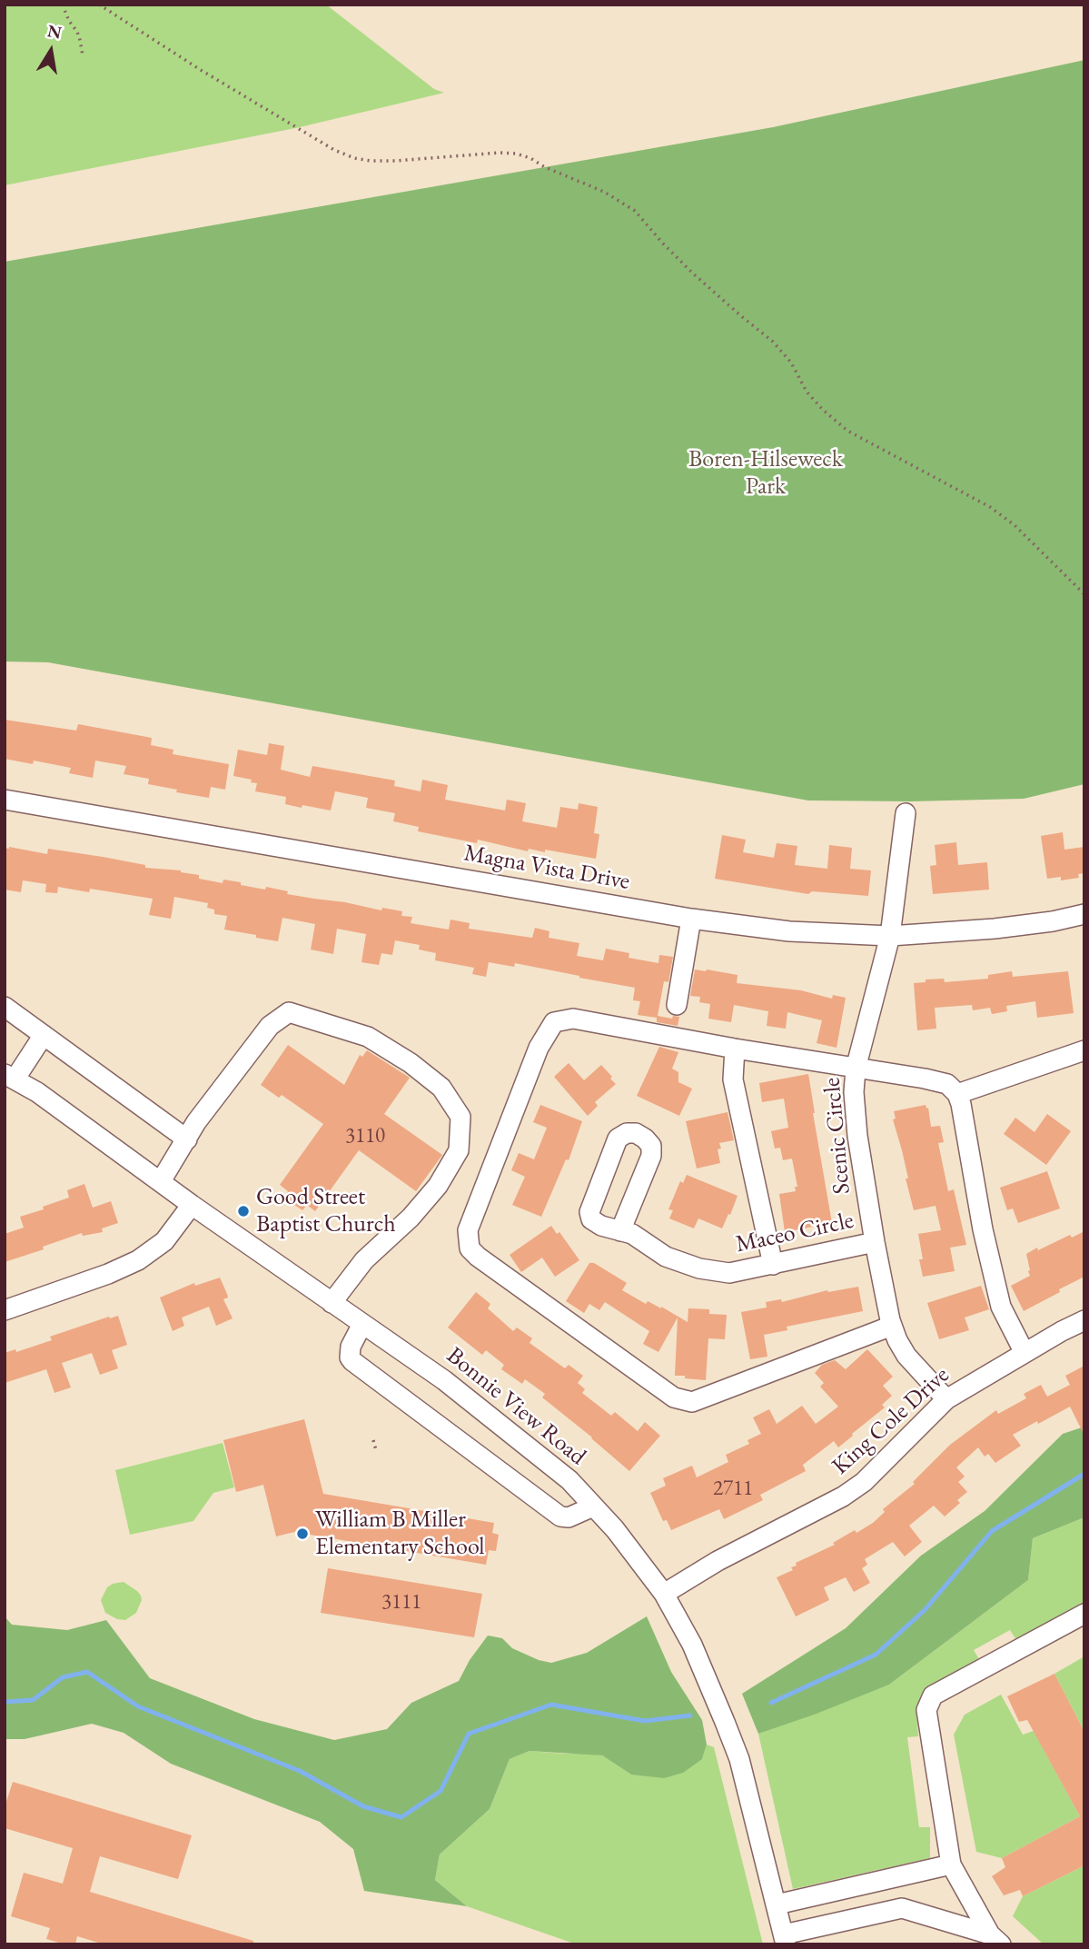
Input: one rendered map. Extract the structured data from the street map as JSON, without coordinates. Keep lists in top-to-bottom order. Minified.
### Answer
{"streets":{"street":["Magna Vista Drive","Scenic Circle","Maceo Circle","Bonnie View Road","King Cole Drive"]},"crossings":[["Magna Vista Drive","Scenic Circle"],["Scenic Circle","Maceo Circle"],["Scenic Circle","King Cole Drive"],["Bonnie View Road","King Cole Drive"]],"parks":["Boren-Hilseweck Park"],"places":["Good Street Baptist Church","William B Miller Elementary School"],"house_numbers":["3110","2711","3111"],"north":"top"}
